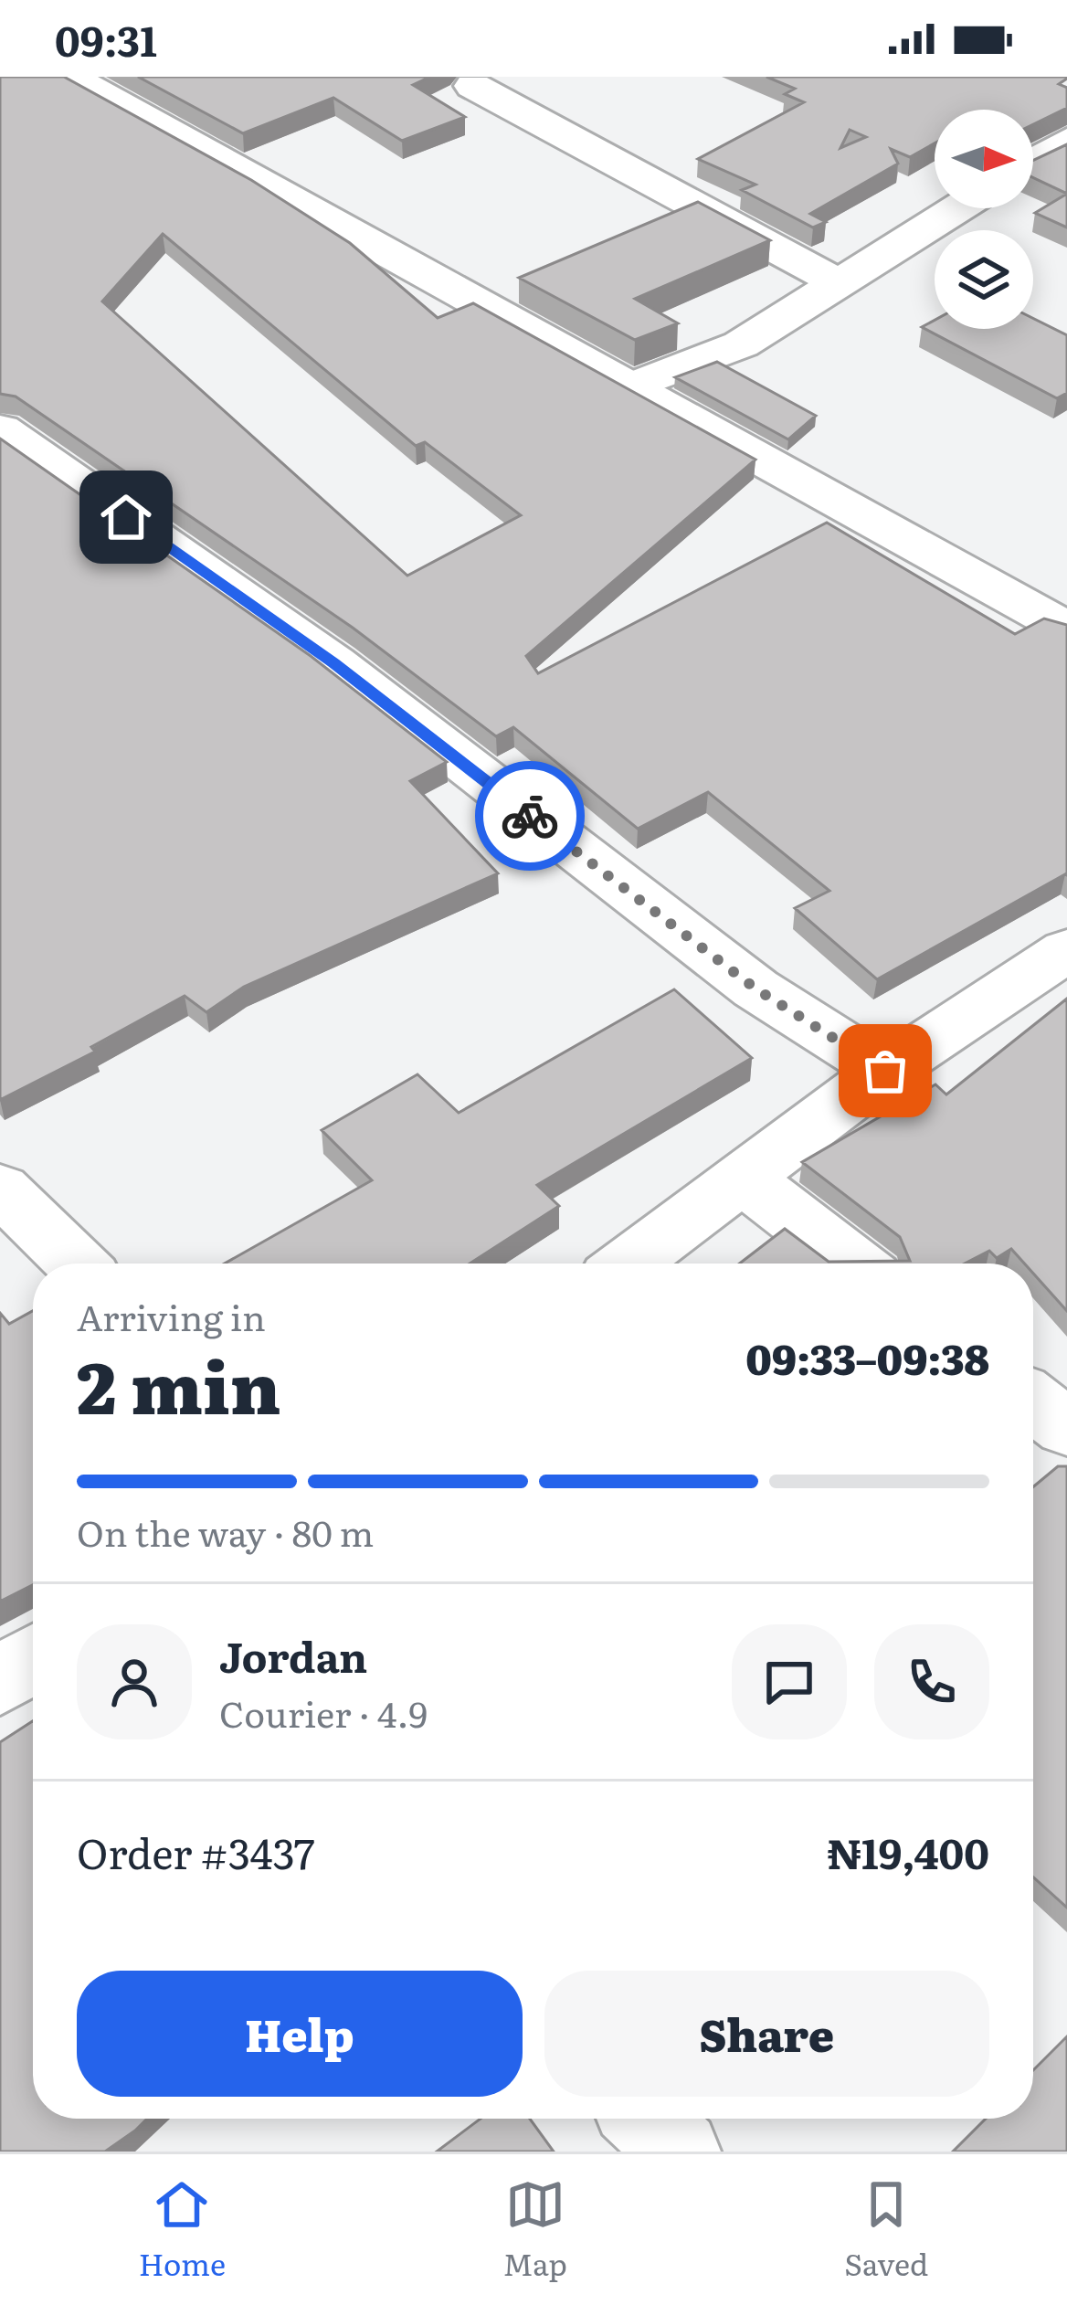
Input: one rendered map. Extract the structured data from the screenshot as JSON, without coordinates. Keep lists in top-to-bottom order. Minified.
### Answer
{"north":"right","page":{"status":"09:31","heading":["2 min","Arriving in","09:33–09:38"],"panel":["Jordan","Courier · 4.9","Order #3437","₦19,400"],"bar":"On the way · 80 m","buttons":["Help","Share"],"tabs":["Home","Map","Saved"]}}
